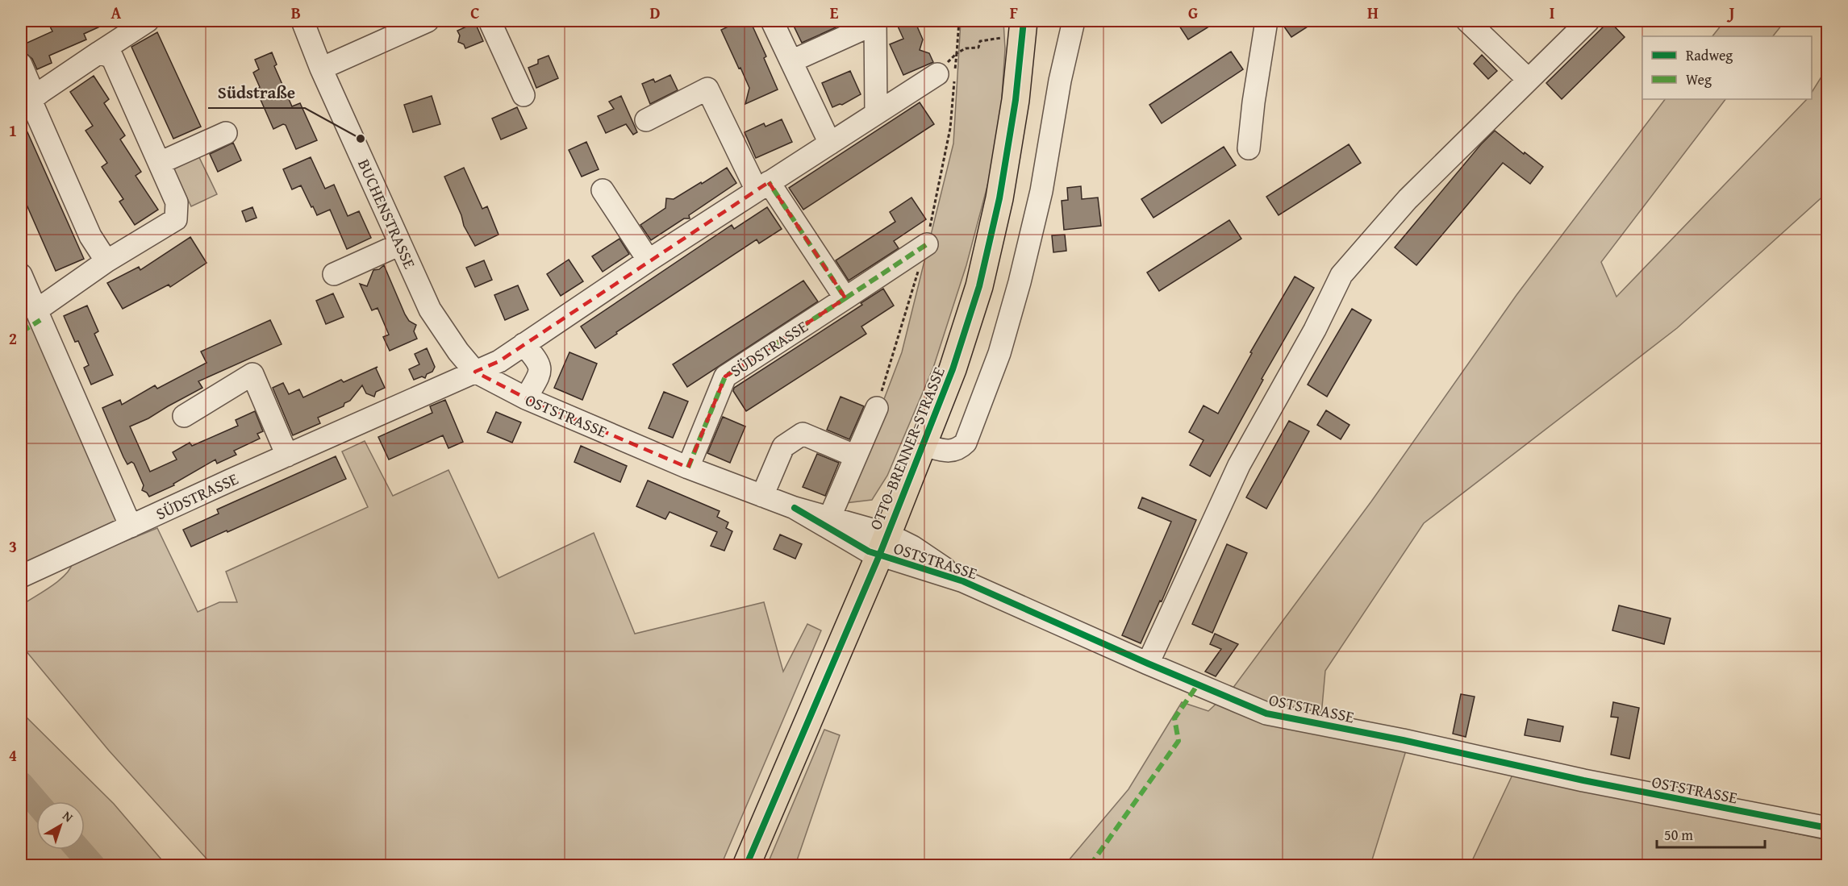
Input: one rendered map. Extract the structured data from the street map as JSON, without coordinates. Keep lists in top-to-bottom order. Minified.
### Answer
{"streets":{"main road":["OTTO-BRENNER-STRASSE"],"street":["BUCHENSTRASSE","SÜDSTRASSE","OSTSTRASSE"]},"crossings":[["BUCHENSTRASSE","SÜDSTRASSE"],["BUCHENSTRASSE","OSTSTRASSE"],["SÜDSTRASSE","OSTSTRASSE"],["OSTSTRASSE","OTTO-BRENNER-STRASSE"]],"places":["Südstraße"],"legend":["Radweg","Weg"],"scale_bar":"50 m","north":"top right","grid":{"columns":["A","B","C","D","E","F","G","H","I","J"],"rows":["1","2","3","4"]}}
